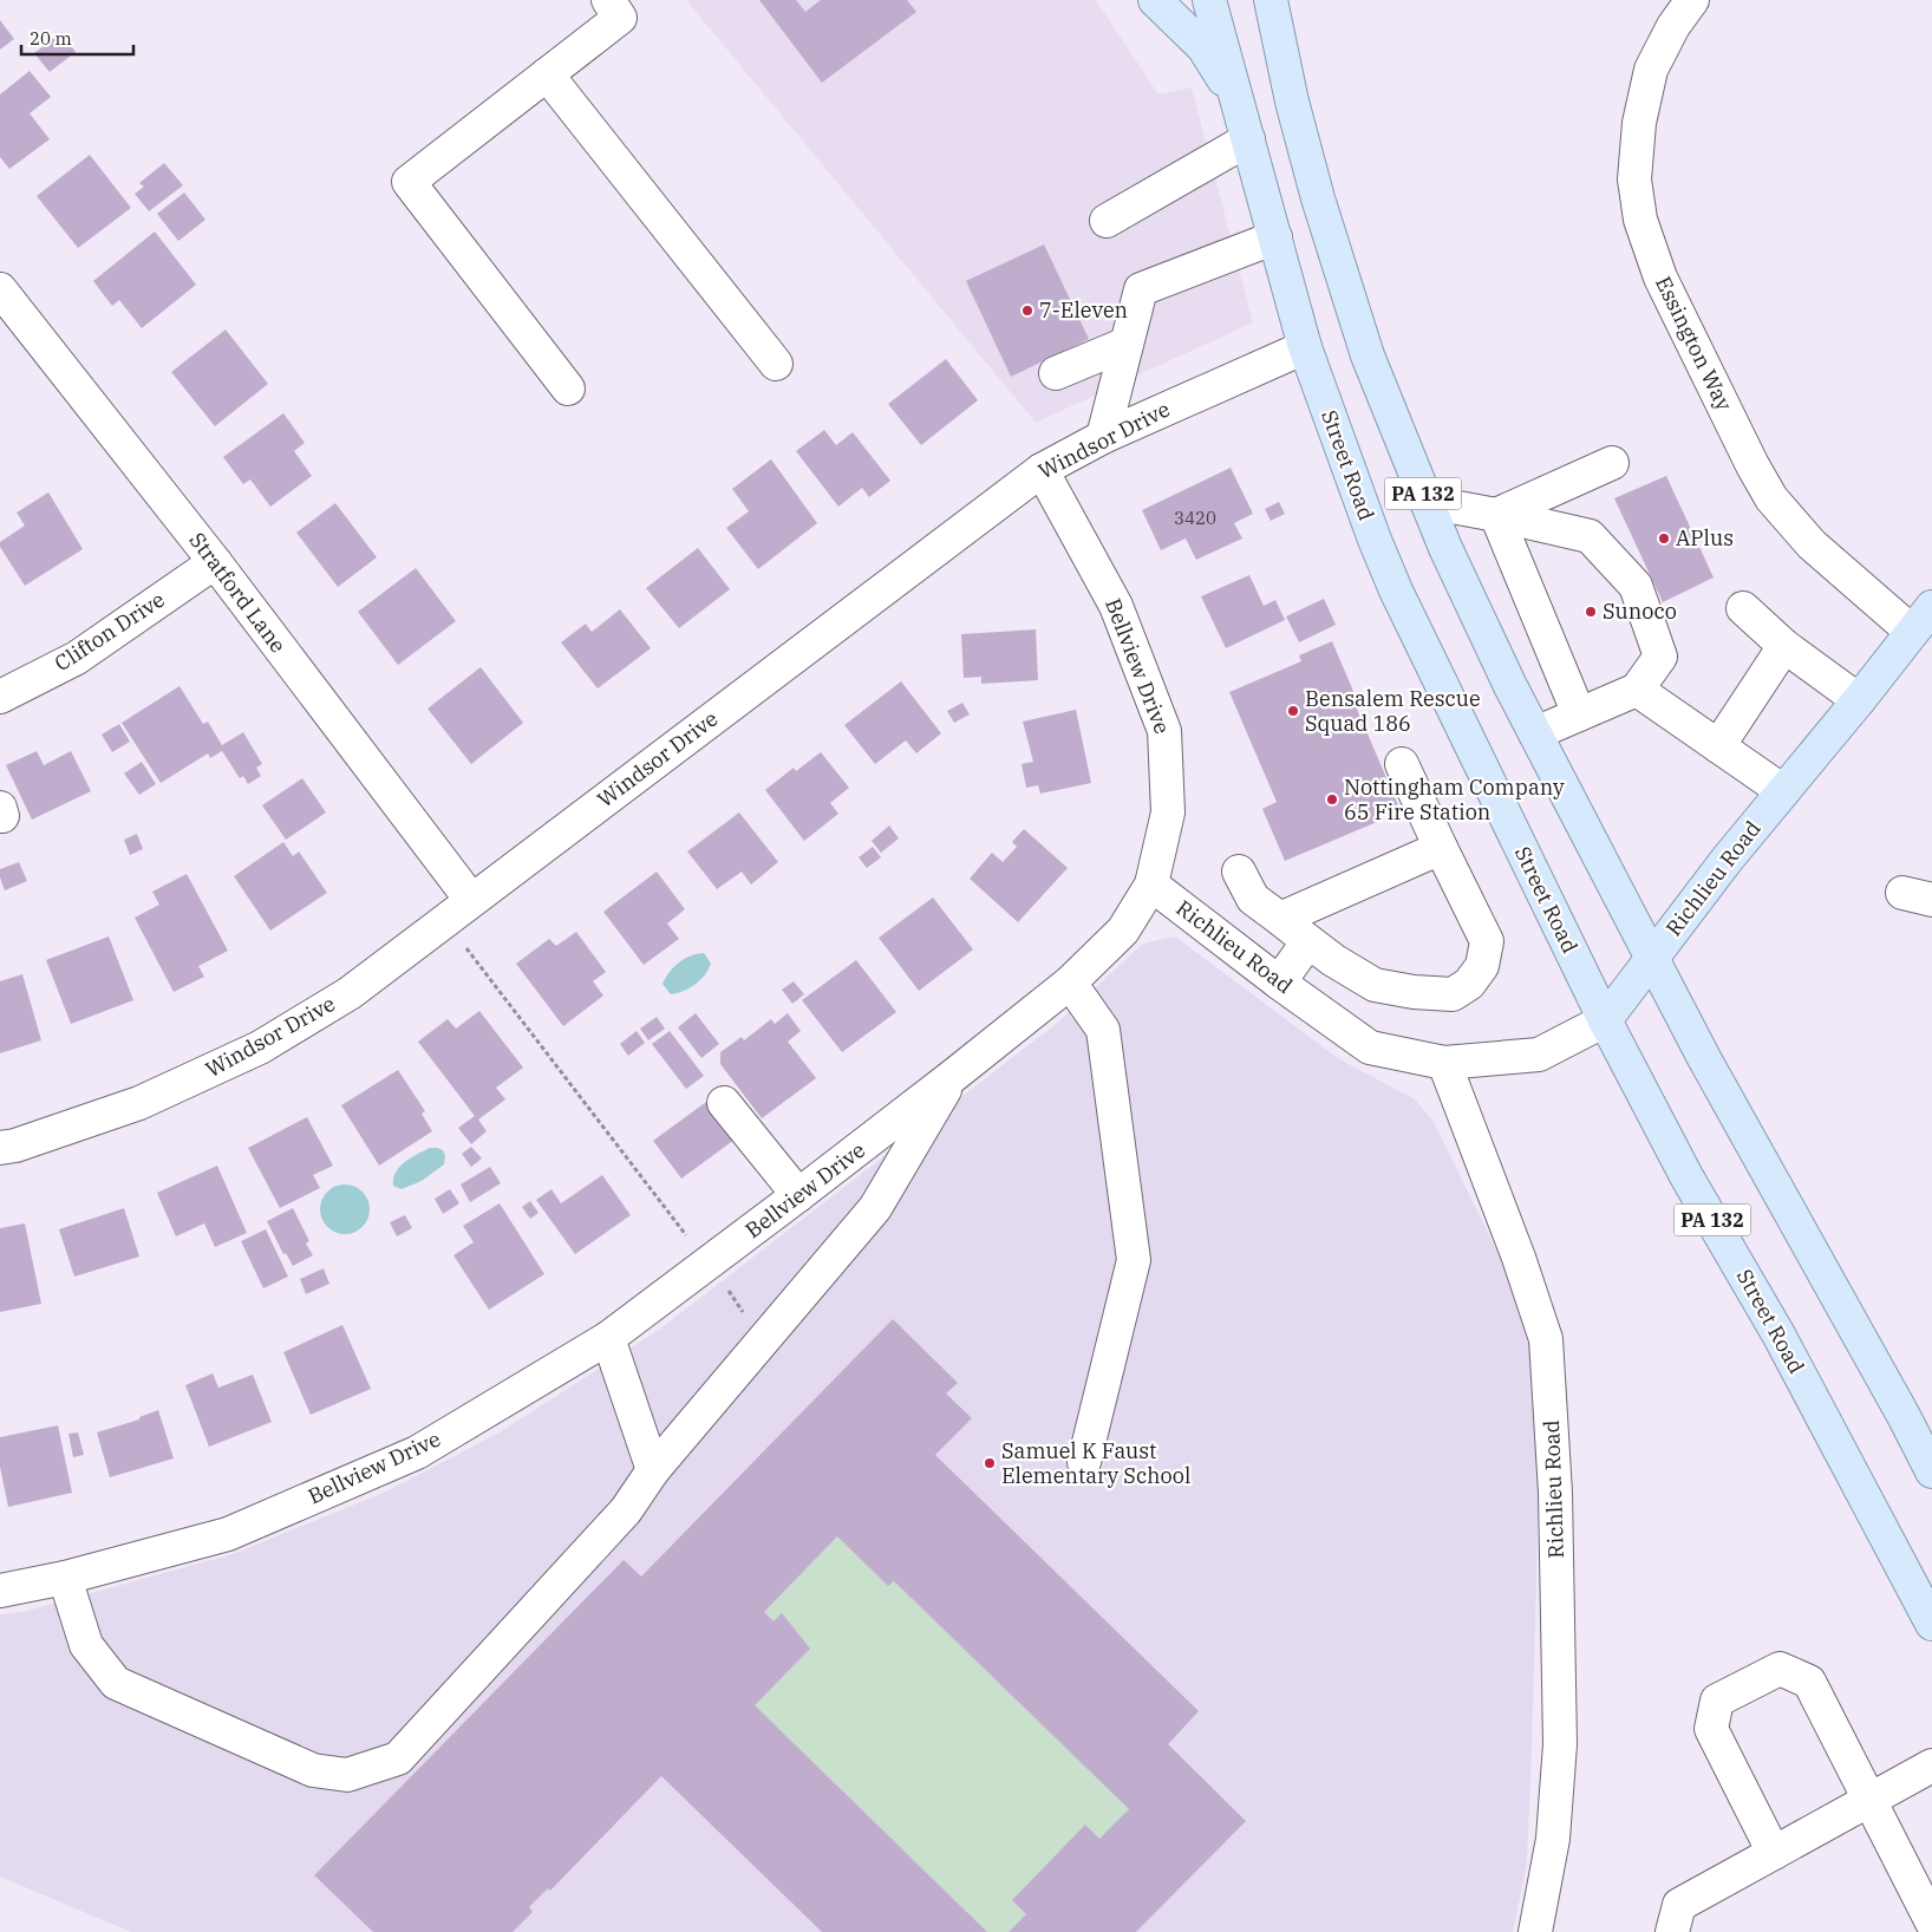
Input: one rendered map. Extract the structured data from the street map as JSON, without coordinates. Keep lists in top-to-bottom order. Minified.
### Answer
{"streets":{"main road":["Street Road","PA 132","Richlieu Road"],"street":["Essington Way","Windsor Drive","Stratford Lane","Clifton Drive","Bellview Drive"]},"crossings":[["Essington Way","Richlieu Road"],["Windsor Drive","Street Road"],["Windsor Drive","Stratford Lane"],["Windsor Drive","Bellview Drive"],["Street Road","Richlieu Road"],["PA 132","Richlieu Road"],["Stratford Lane","Clifton Drive"],["Bellview Drive","Richlieu Road"]],"places":["7-Eleven","APlus","Sunoco","Bensalem Rescue Squad 186","Nottingham Company 65 Fire Station","Samuel K Faust Elementary School"],"house_numbers":["3420"],"scale_bar":"20 m"}
